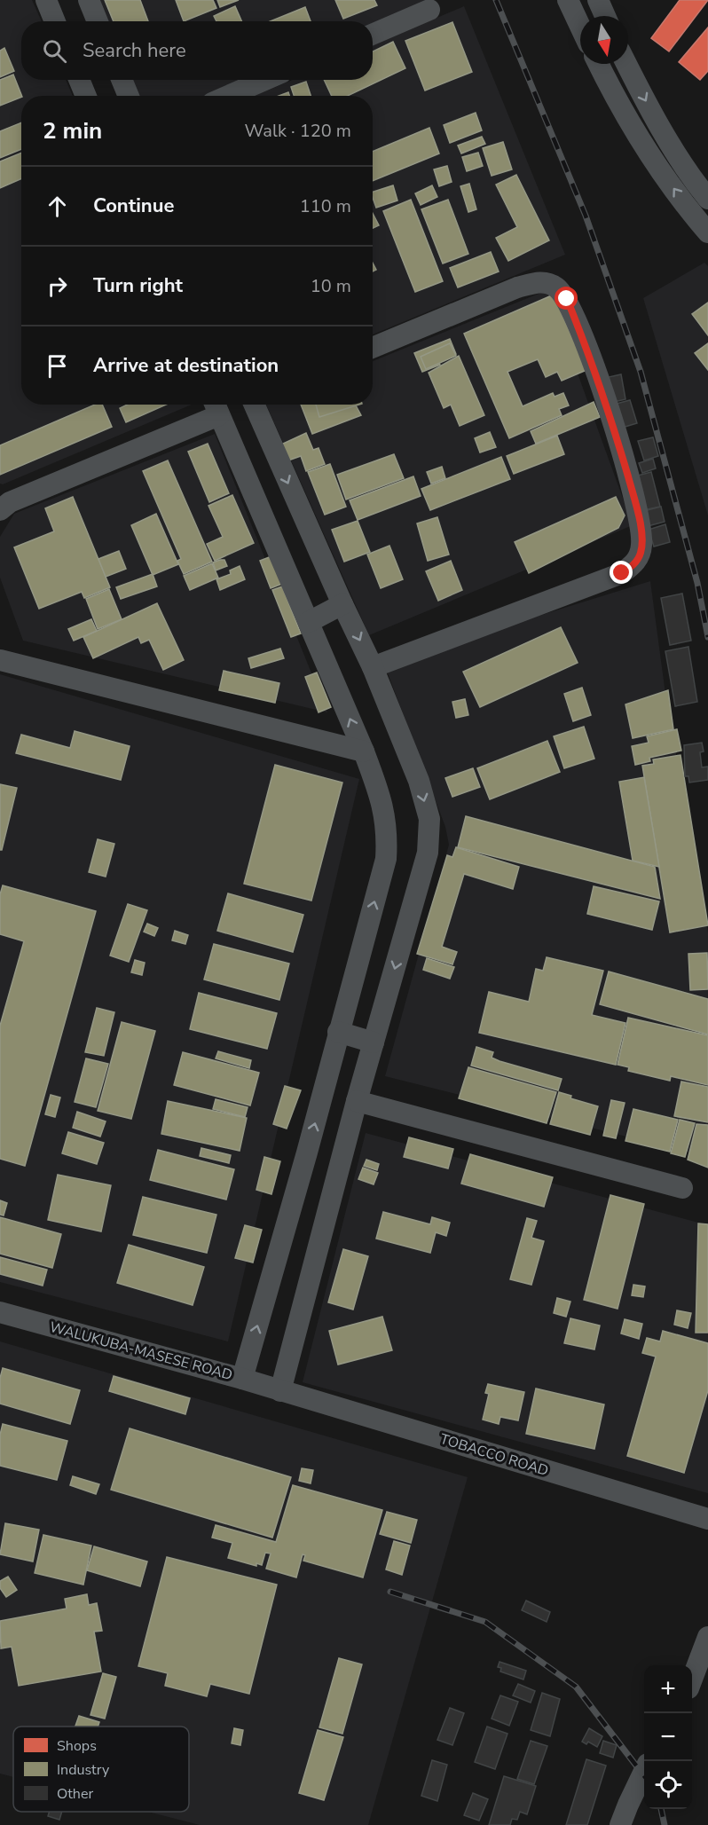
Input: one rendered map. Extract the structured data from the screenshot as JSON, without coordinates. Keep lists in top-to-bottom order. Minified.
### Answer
{"streets":{"street":["WALUKUBA-MASESE ROAD","TOBACCO ROAD"]},"crossings":[["WALUKUBA-MASESE ROAD","TOBACCO ROAD"]],"legend":["Shops","Industry","Other"],"north":"bottom","page":{"search":"Search here","heading":["2 min","Walk · 120 m"],"list":[["Continue","110 m"],["Turn right","10 m"],"Arrive at destination"],"map_buttons":["+","−"]}}
